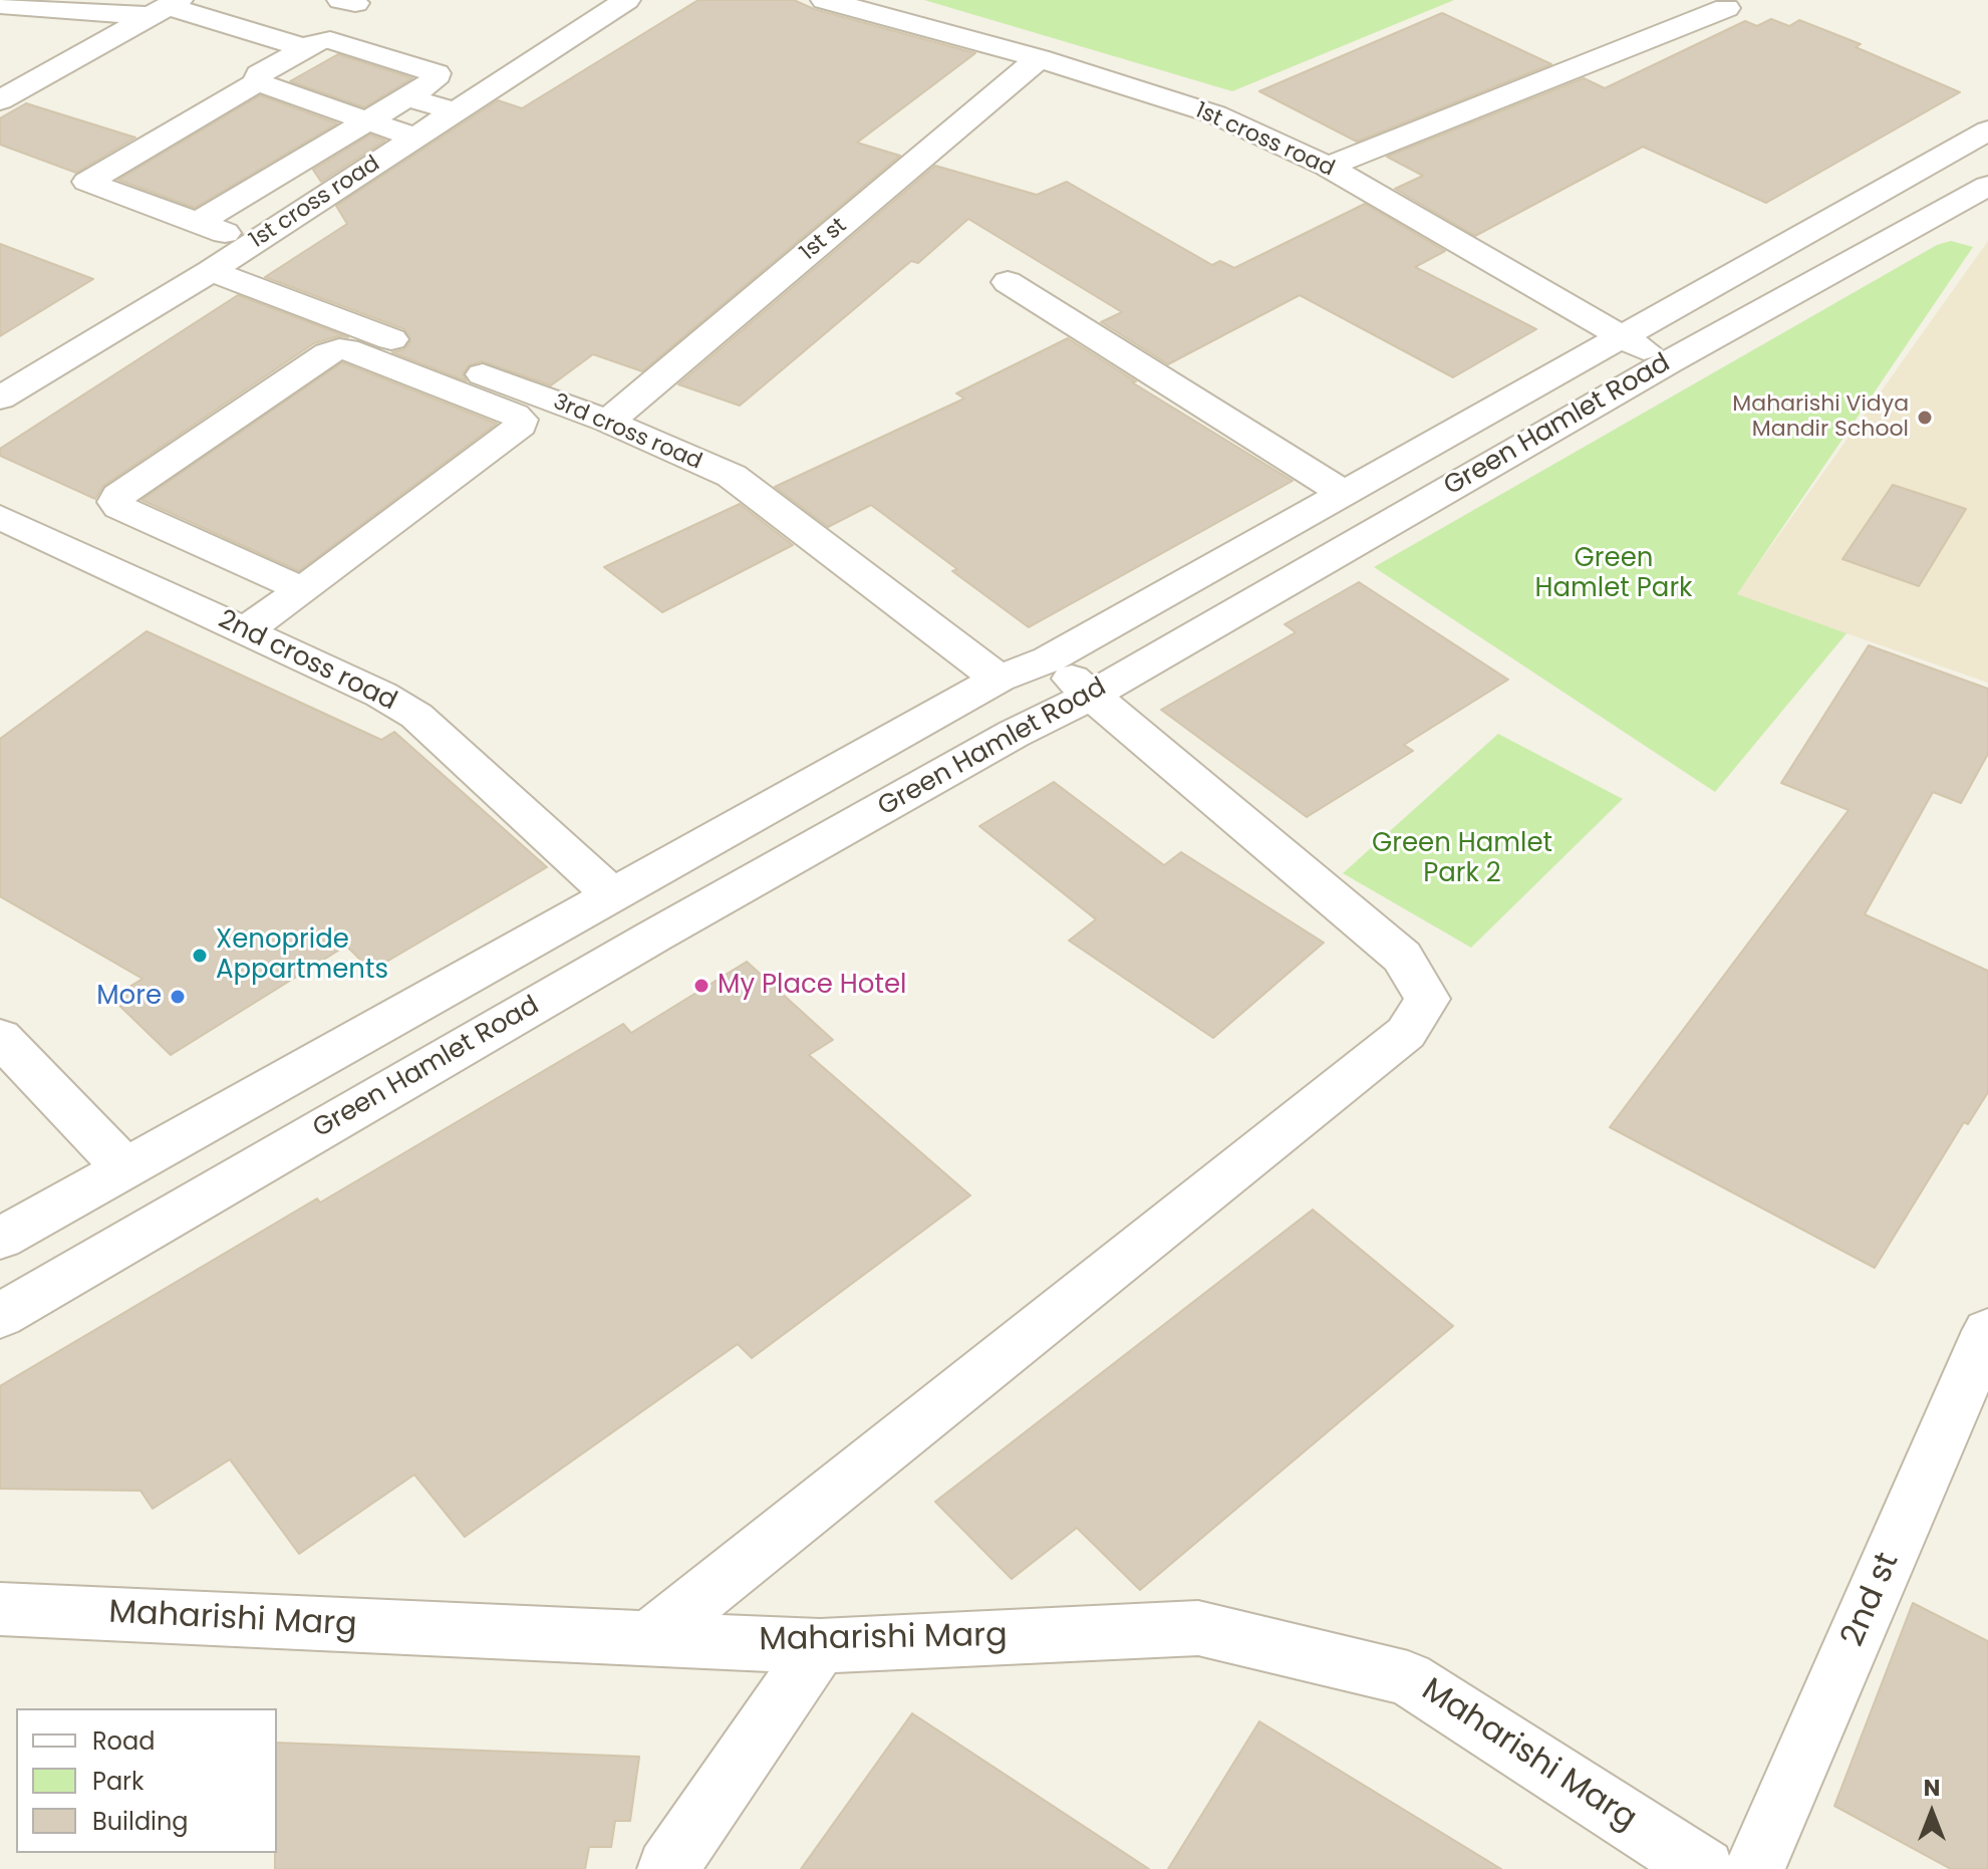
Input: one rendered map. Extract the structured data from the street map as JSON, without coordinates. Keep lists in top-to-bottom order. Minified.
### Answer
{"streets":{"street":["1st cross road","1st st","Green Hamlet Road","3rd cross road","2nd cross road","2nd st","Maharishi Marg"]},"crossings":[["1st cross road","1st st"],["1st cross road","Green Hamlet Road"],["1st cross road","3rd cross road"],["1st st","3rd cross road"],["Green Hamlet Road","3rd cross road"],["Green Hamlet Road","2nd cross road"]],"parks":["Green Hamlet Park","Green Hamlet Park 2"],"places":["Maharishi Vidya Mandir School","Xenopride Appartments","My Place Hotel","More"],"legend":["Road","Park","Building"],"north":"top"}
